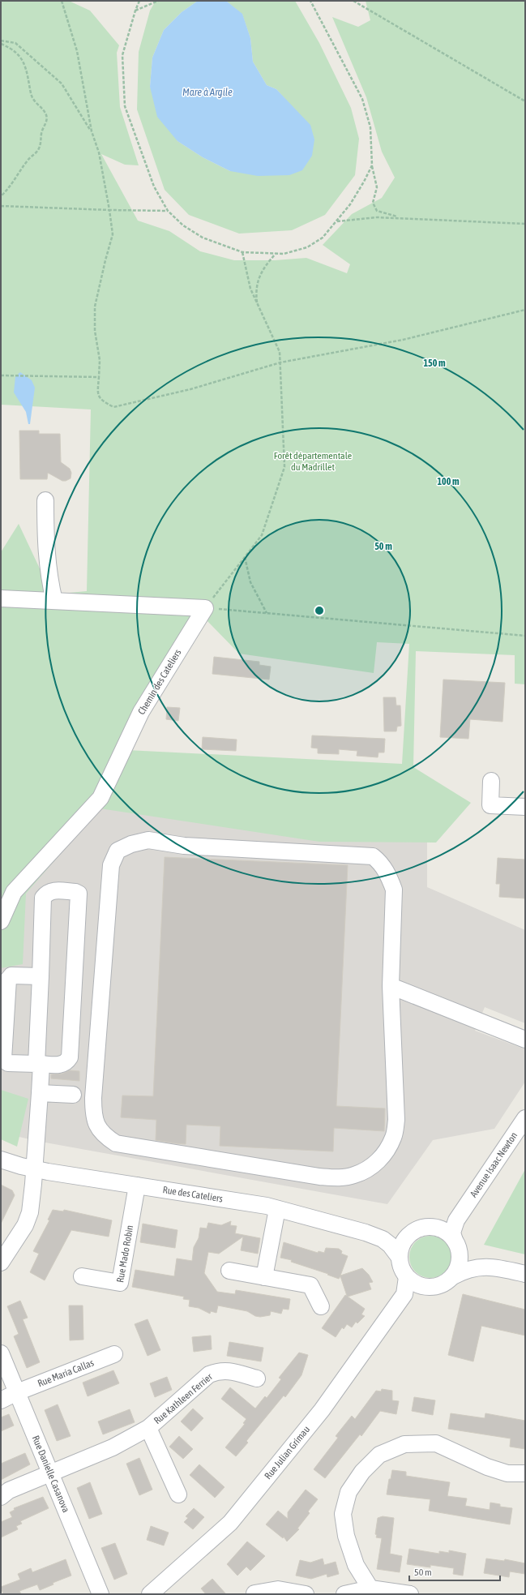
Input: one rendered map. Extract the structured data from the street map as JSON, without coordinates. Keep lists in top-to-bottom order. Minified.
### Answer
{"streets":{"street":["Chemin des Cateliers","Avenue Isaac Newton","Rue des Cateliers","Rue Mado Robin","Rue Maria Callas","Rue Kathleen Ferrier","Rue Julian Grimau","Rue Danielle Casanova"]},"crossings":[["Avenue Isaac Newton","Rue des Cateliers"],["Avenue Isaac Newton","Rue Julian Grimau"],["Rue des Cateliers","Rue Mado Robin"],["Rue des Cateliers","Rue Julian Grimau"],["Rue Maria Callas","Rue Danielle Casanova"],["Rue Kathleen Ferrier","Rue Danielle Casanova"]],"water":["Mare à Argile"],"parks":["Forêt départementale du Madrillet"],"scale_bar":"50 m","rings":["150 m","100 m","50 m"]}
